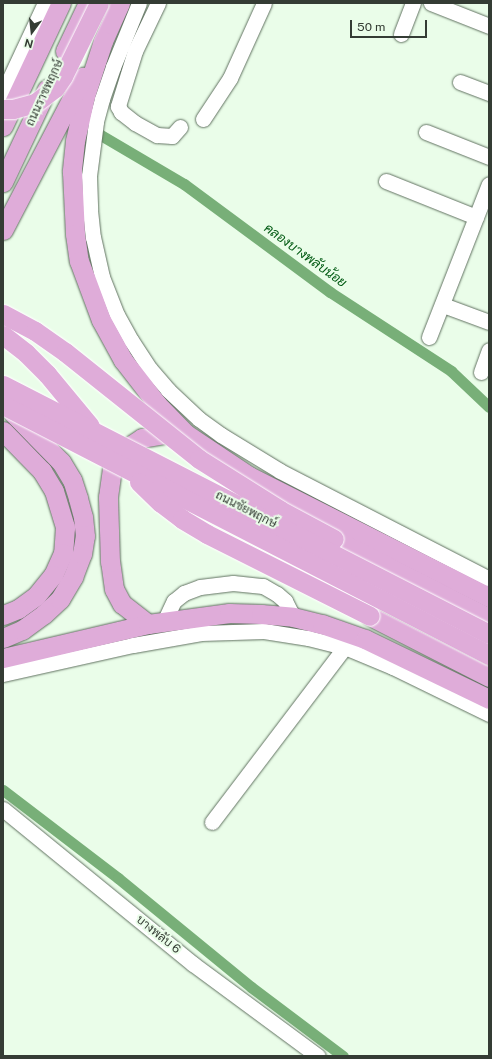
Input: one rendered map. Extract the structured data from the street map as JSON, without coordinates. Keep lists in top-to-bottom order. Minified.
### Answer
{"streets":{"main road":["ถนนราชพฤกษ์","ถนนชัยพฤกษ์"],"street":["บางพลับ 6"]},"water":["คลองบางพลับน้อย"],"scale_bar":"50 m","north":"bottom"}
